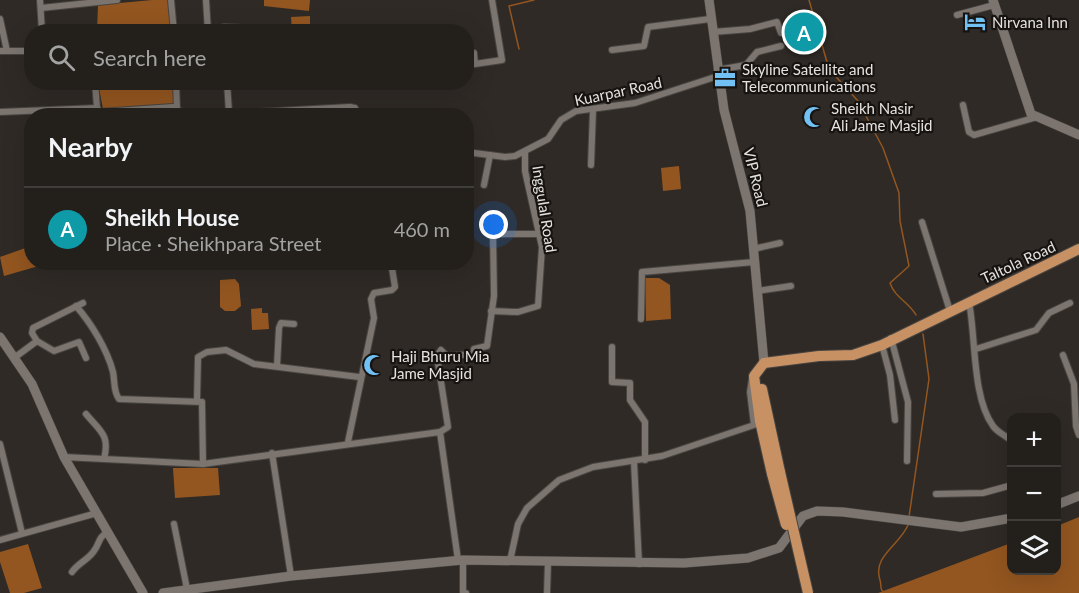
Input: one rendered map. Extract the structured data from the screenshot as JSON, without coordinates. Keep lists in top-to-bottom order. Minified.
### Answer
{"streets":{"main road":["Taltola Road"],"street":["Kuarpar Road","VIP Road","Inggulal Road"]},"crossings":[["Kuarpar Road","VIP Road"],["Kuarpar Road","Inggulal Road"],["VIP Road","Taltola Road"]],"places":{"hotel":["Nirvana Inn"],"office":["Skyline Satellite and Telecommunications"],"mosque":["Sheikh Nasir Ali Jame Masjid","Haji Bhuru Mia Jame Masjid"]},"page":{"pins":"A","search":"Search here","heading":"Nearby","list":[{"mark":"A","name":"Sheikh House","note":"Place · Sheikhpara Street","value":"460 m"}],"map_buttons":["+","−"]}}
